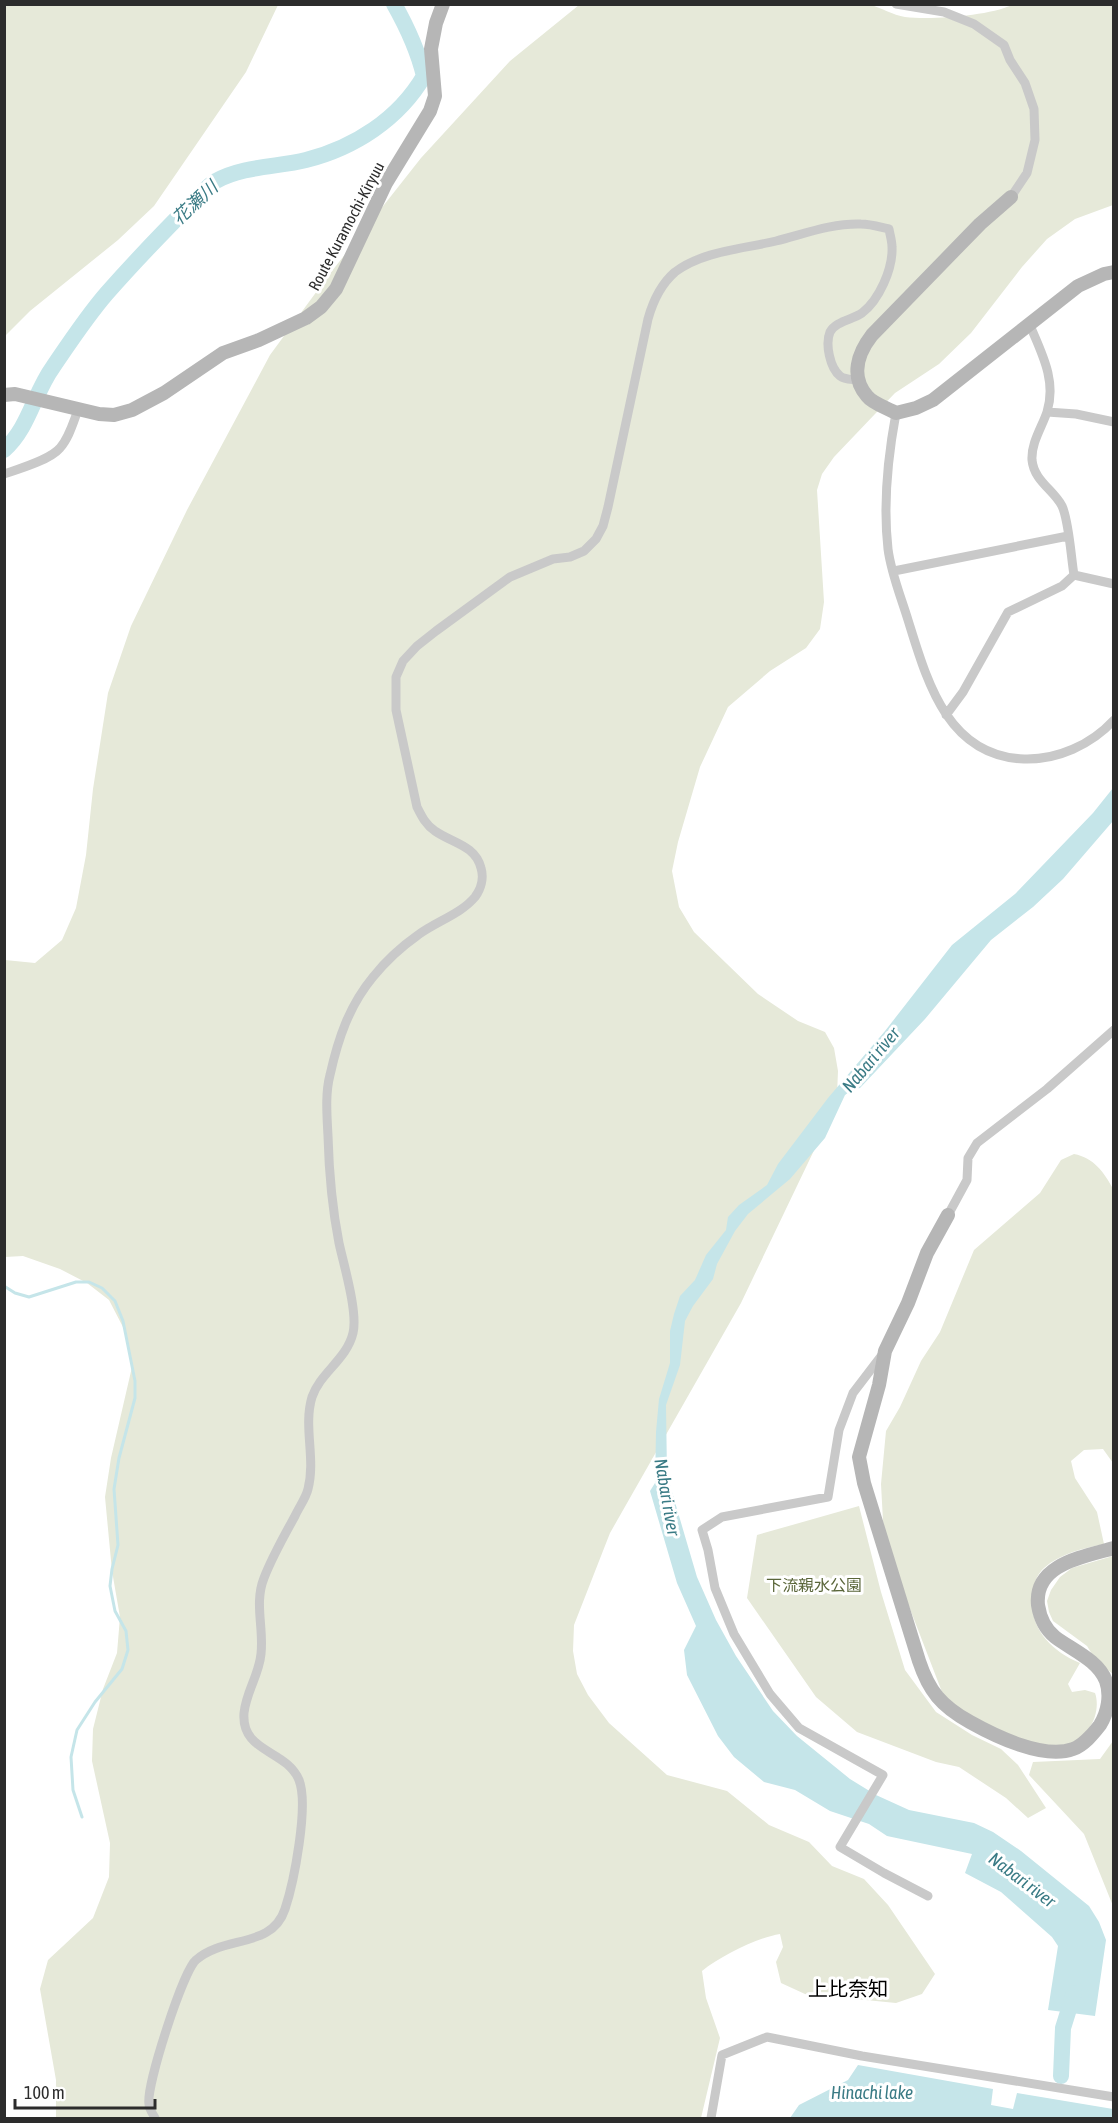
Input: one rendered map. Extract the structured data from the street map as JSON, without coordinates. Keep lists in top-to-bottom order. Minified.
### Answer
{"streets":{"street":["Route Kuramochi-Kiryuu"]},"districts":["上比奈知"],"water":["花瀬川","Nabari river","Hinachi lake"],"parks":["下流親水公園"],"scale_bar":"100 m"}
